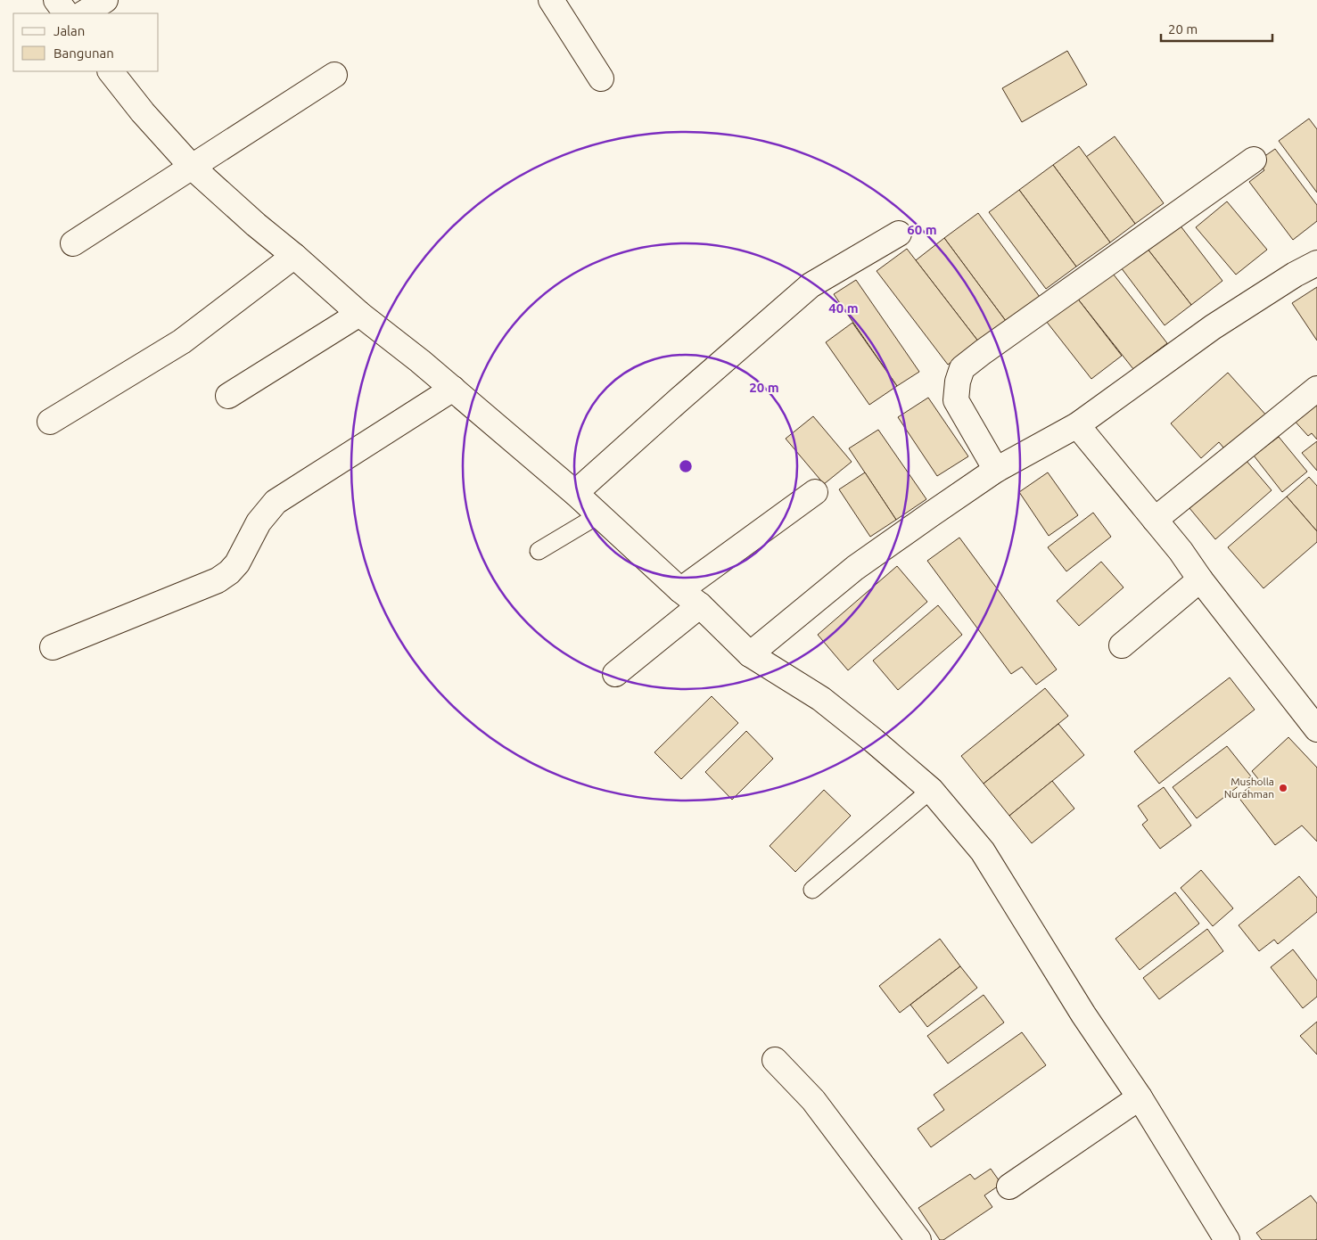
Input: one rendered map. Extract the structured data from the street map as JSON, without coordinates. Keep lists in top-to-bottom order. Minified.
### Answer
{"places":["Musholla Nurahman"],"legend":["Jalan","Bangunan"],"scale_bar":"20 m","rings":["60 m","40 m","20 m"]}
